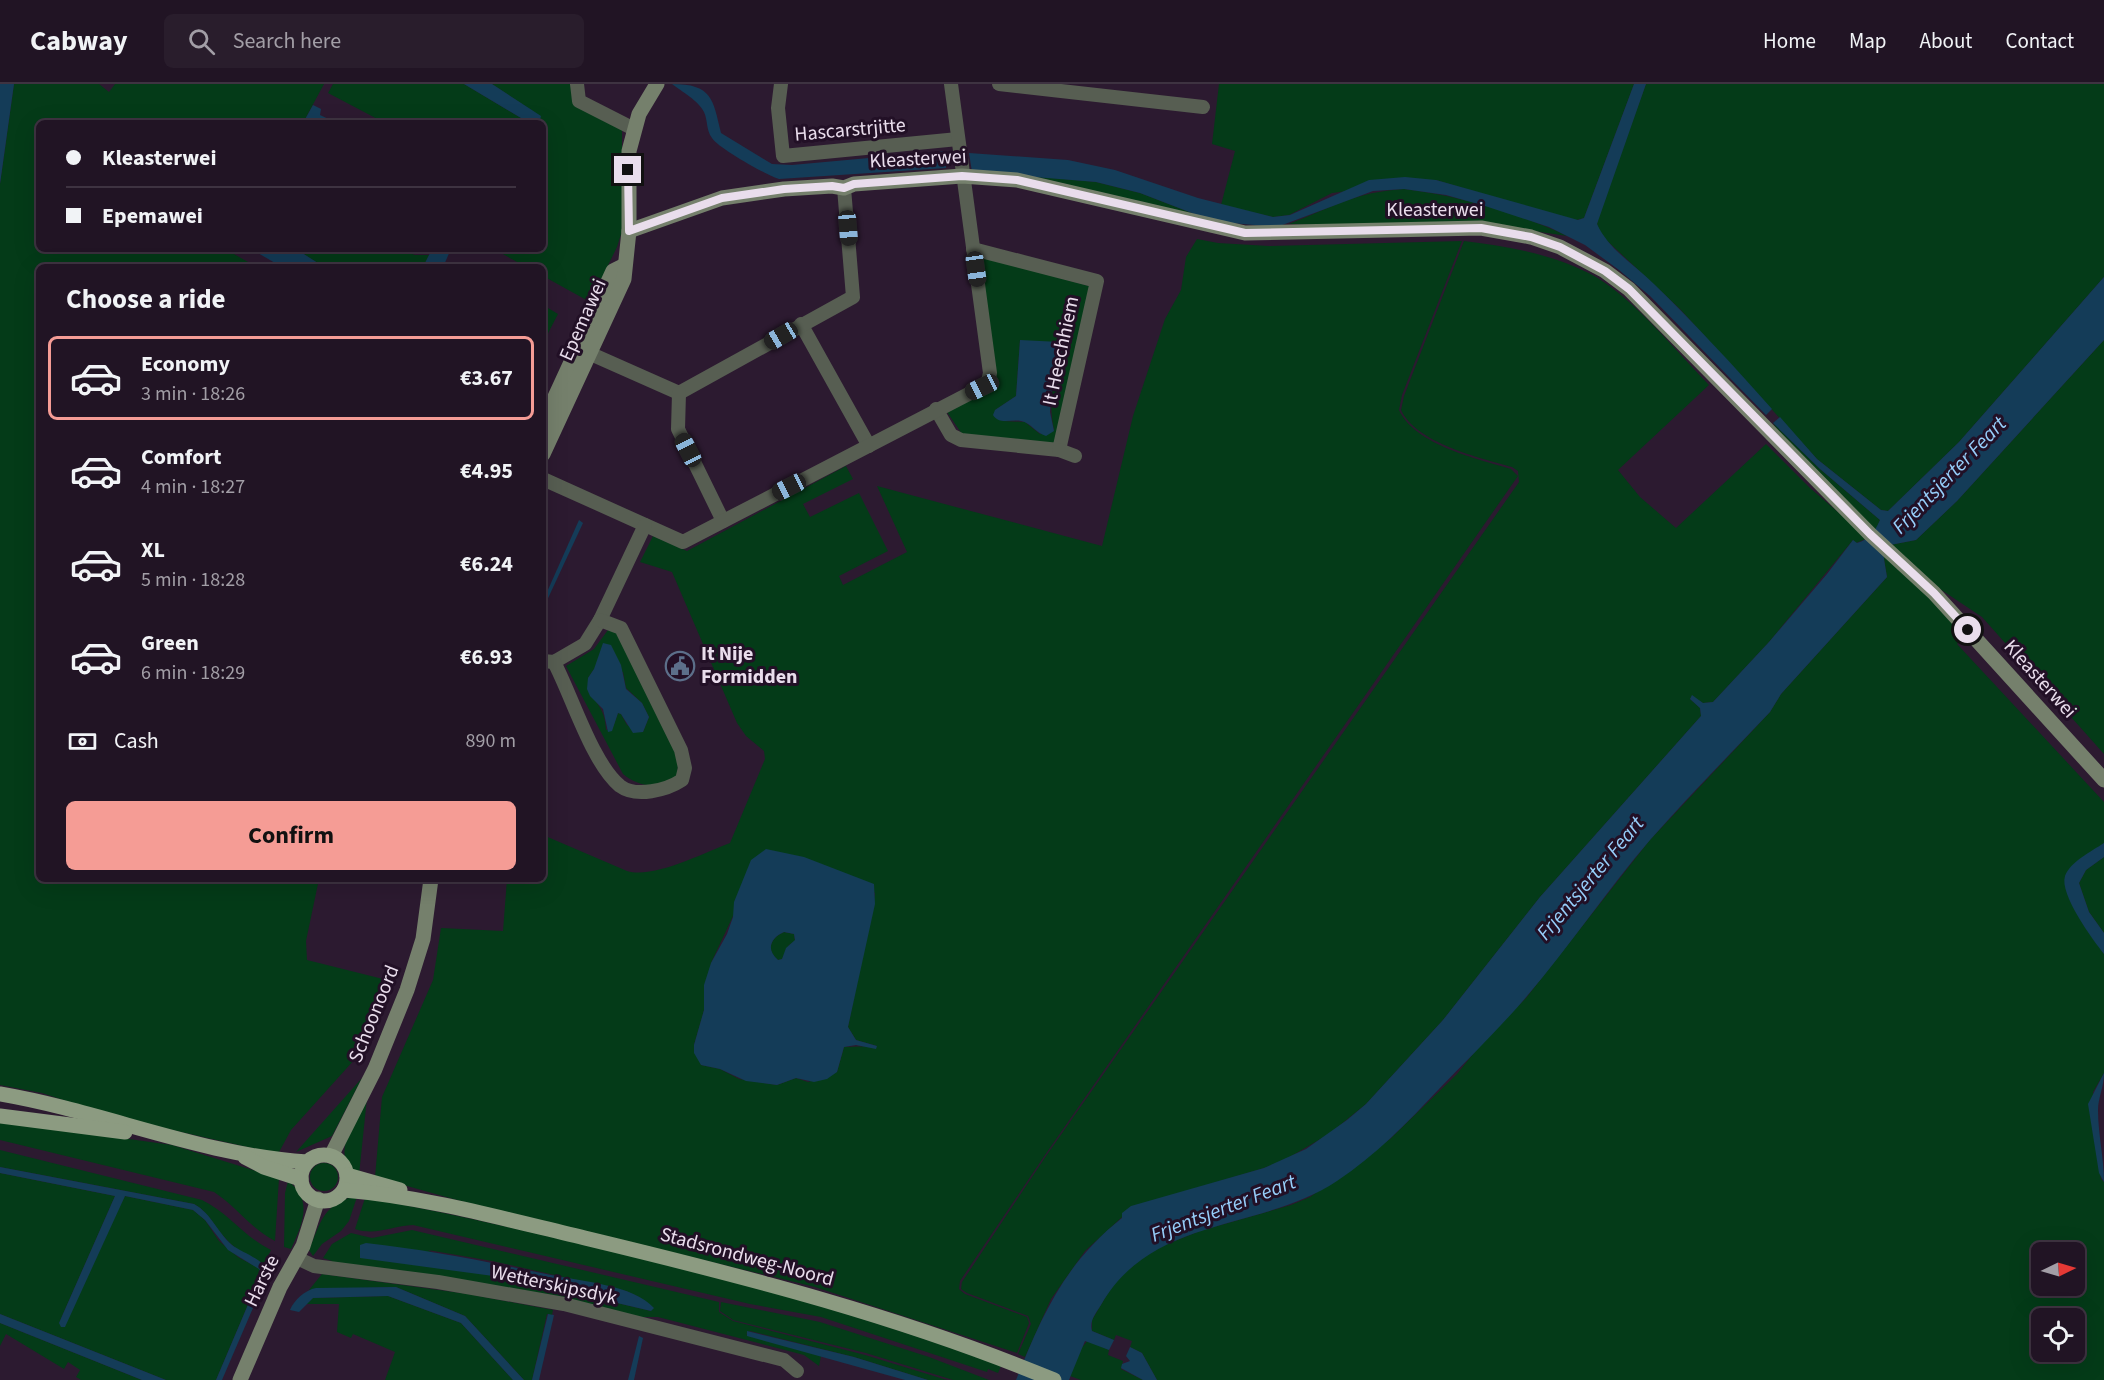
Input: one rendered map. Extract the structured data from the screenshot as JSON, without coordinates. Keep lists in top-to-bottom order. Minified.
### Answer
{"streets":{"main road":["Stadsrondweg-Noord"],"street":["Hascarstrjitte","Kleasterwei","Epemawei","It Heechhiem","Schoonoord","Harste","Wetterskipsdyk"]},"crossings":[["Kleasterwei","Epemawei"],["Schoonoord","Stadsrondweg-Noord"],["Schoonoord","Harste"],["Stadsrondweg-Noord","Harste"],["Harste","Wetterskipsdyk"]],"water":["Frjentsjerter Feart"],"places":{"public building":["It Nije Formidden"]},"north":"right","page":{"header":"Cabway","search":"Search here","nav":["Home","Map","About","Contact"],"banner":["Kleasterwei","Epemawei"],"heading":"Choose a ride","list":[{"name":"Economy","note":"3 min · 18:26","value":"€3.67"},{"name":"Comfort","note":"4 min · 18:27","value":"€4.95"},{"name":"XL","note":"5 min · 18:28","value":"€6.24"},{"name":"Green","note":"6 min · 18:29","value":"€6.93"}],"pay":["Cash","890 m"],"buttons":"Confirm"}}
